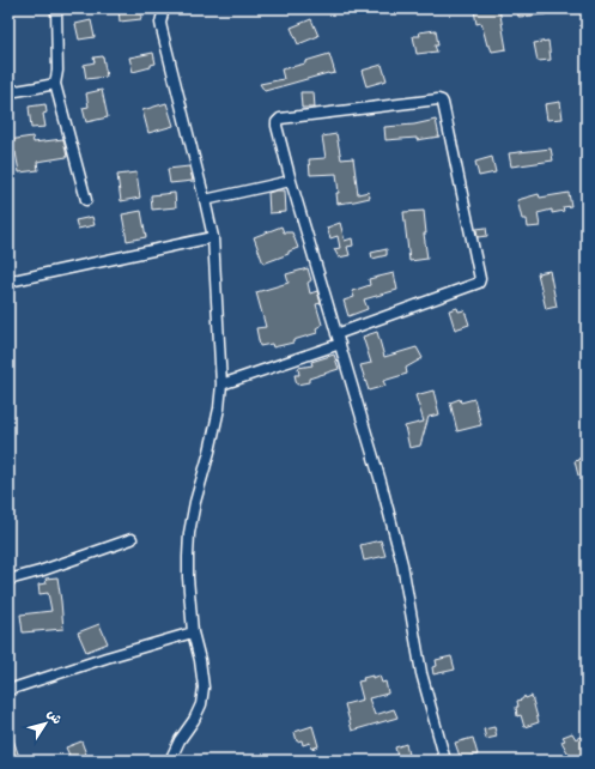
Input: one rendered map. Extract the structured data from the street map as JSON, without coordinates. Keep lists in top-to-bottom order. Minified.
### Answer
{"north":"top right"}
